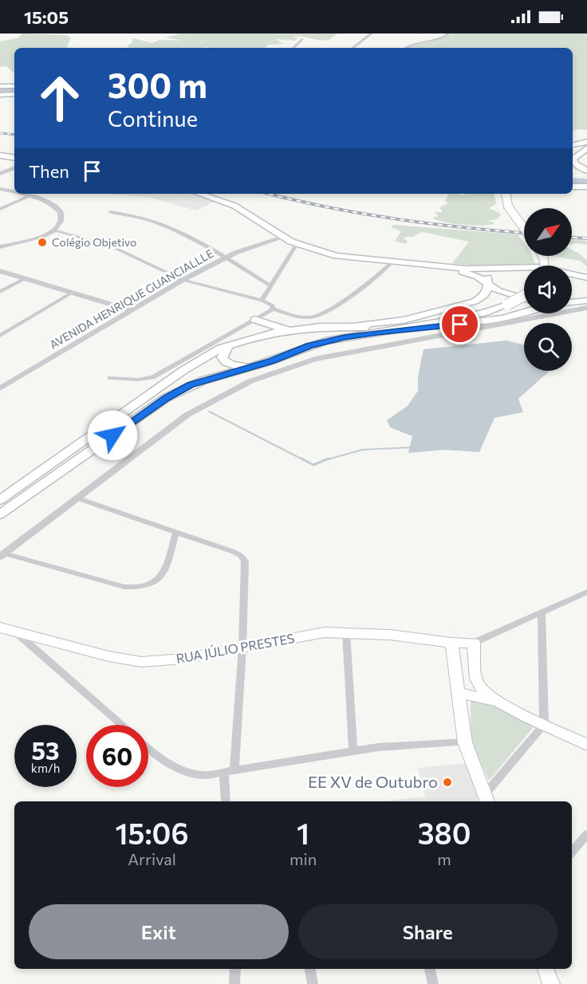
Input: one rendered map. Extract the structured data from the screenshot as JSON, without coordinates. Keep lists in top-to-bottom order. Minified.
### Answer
{"streets":{"main road":["RUA JÚLIO PRESTES"],"street":["AVENIDA HENRIQUE GUANCIALLLE"]},"places":["Colégio Objetivo","EE XV de Outubro"],"north":"top right","page":{"status":"15:05","turn":["300 m","Continue"],"then":"Then","speed":"53 km/h","limit":"60","eta":["15:06","Arrival","1","min","380","m"],"buttons":["Exit","Share"]}}
